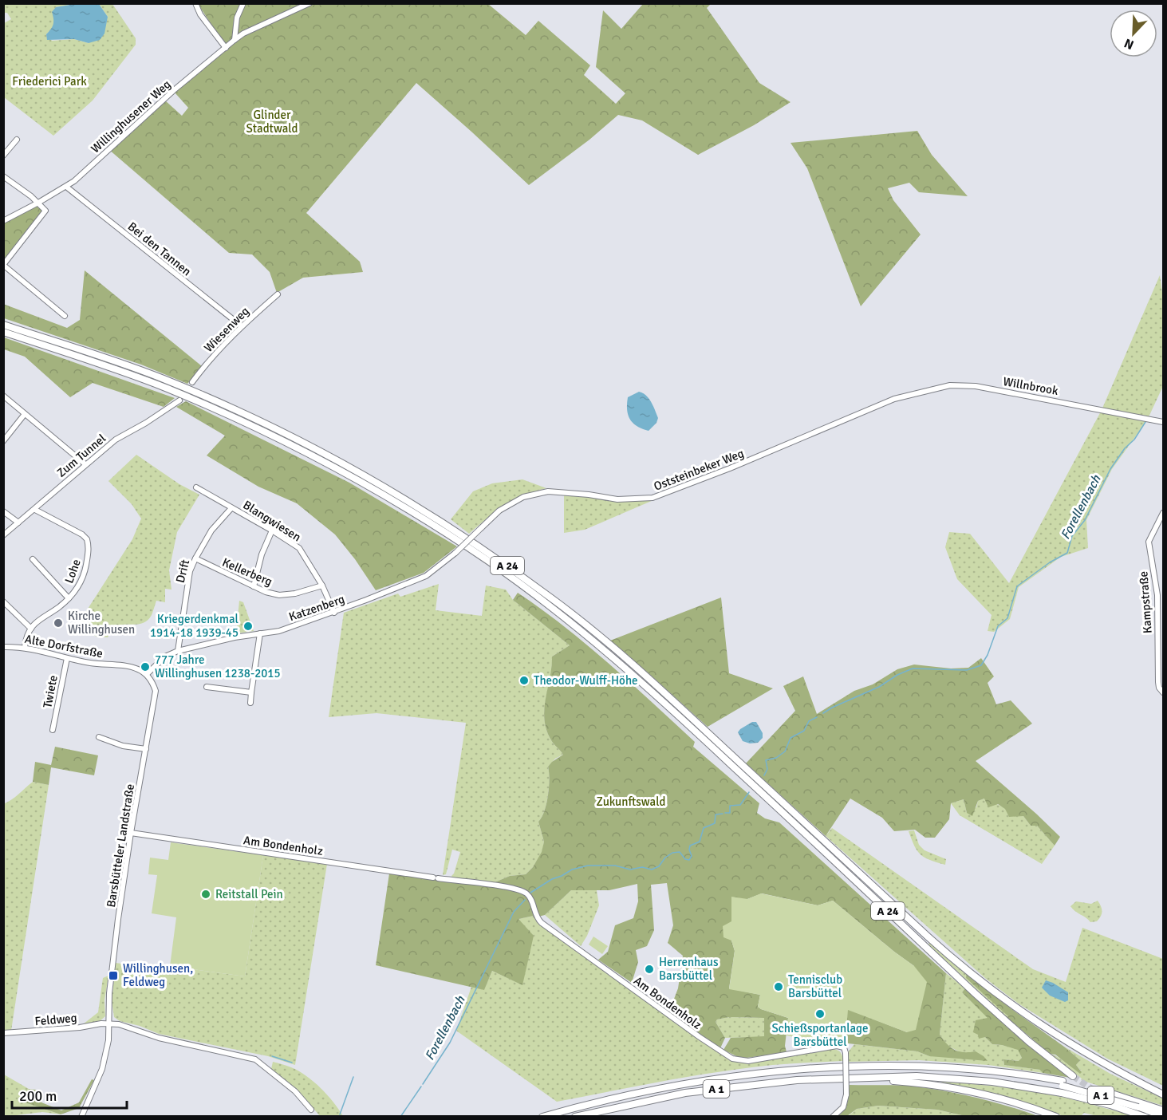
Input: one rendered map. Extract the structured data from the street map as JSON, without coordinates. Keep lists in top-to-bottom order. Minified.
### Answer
{"streets":{"highway":["A 24","A 1"],"street":["Willinghusener Weg","Bei den Tannen","Wiesenweg","Willnbrook","Zum Tunnel","Oststeinbeker Weg","Blangwiesen","Lohe","Drift","Kellerberg","Kampstraße","Katzenberg","Alte Dorfstraße","Twiete","Barsbütteler Landstraße","Am Bondenholz","Feldweg"]},"crossings":[["Willinghusener Weg","Bei den Tannen"],["Bei den Tannen","Wiesenweg"],["Willnbrook","Oststeinbeker Weg"],["Zum Tunnel","Lohe"],["Oststeinbeker Weg","Katzenberg"],["Blangwiesen","Drift"],["Blangwiesen","Kellerberg"],["Blangwiesen","Katzenberg"],["Lohe","Alte Dorfstraße"],["Drift","Kellerberg"],["Drift","Katzenberg"],["Katzenberg","Alte Dorfstraße"],["Katzenberg","Barsbütteler Landstraße"],["Alte Dorfstraße","Twiete"],["Alte Dorfstraße","Barsbütteler Landstraße"],["Barsbütteler Landstraße","Am Bondenholz"],["Barsbütteler Landstraße","Feldweg"]],"water":["Forellenbach"],"parks":["Friederici Park","Glinder Stadtwald","Zukunftswald"],"places":{"other":["Kirche Willinghusen","Kriegerdenkmal 1914-18 1939-45","777 Jahre Willinghusen 1238-2015","Theodor-Wulff-Höhe","Reitstall Pein","Herrenhaus Barsbüttel","Tennisclub Barsbüttel","Schießsportanlage Barsbüttel"],"transit":["Willinghusen, Feldweg"]},"scale_bar":"200 m","north":"bottom left"}
